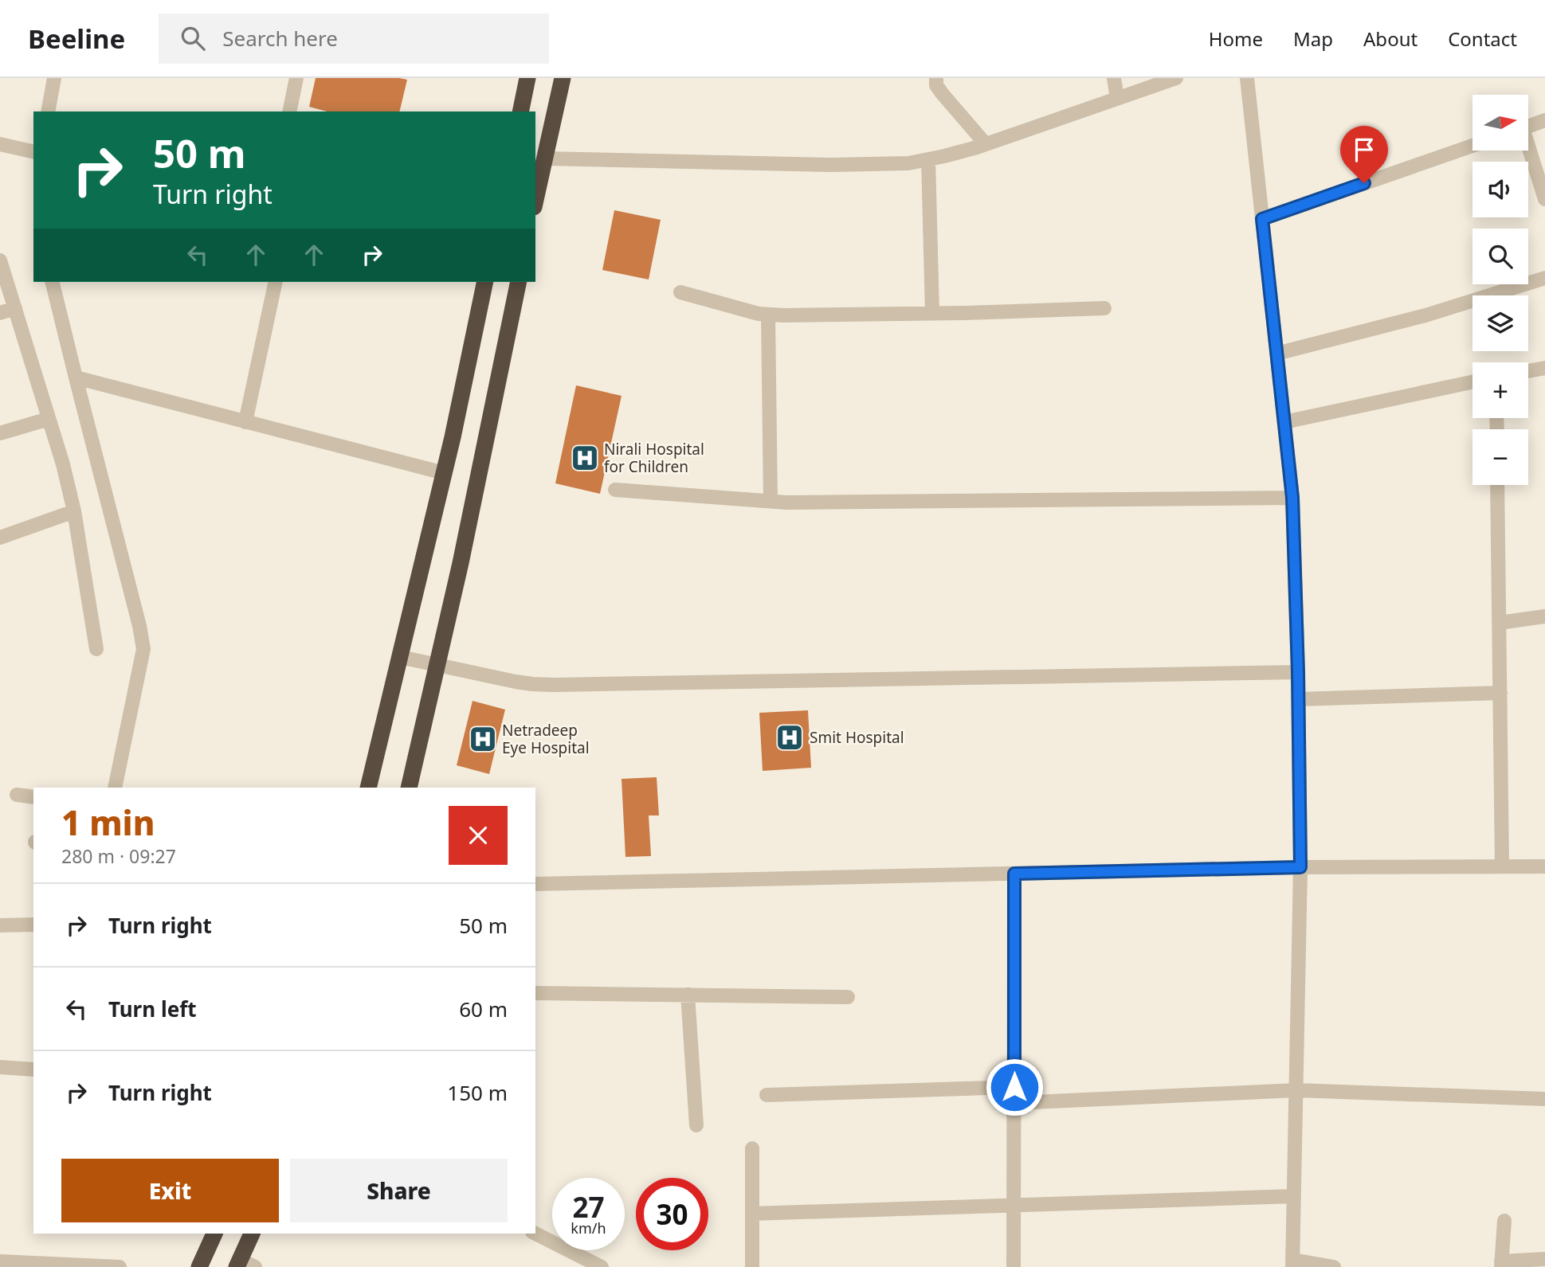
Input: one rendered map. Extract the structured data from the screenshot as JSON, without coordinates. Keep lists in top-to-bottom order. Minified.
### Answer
{"places":{"hospital":["Nirali Hospital for Children","Smit Hospital","Netradeep Eye Hospital"]},"north":"right","page":{"header":"Beeline","search":"Search here","nav":["Home","Map","About","Contact"],"map_buttons":["+","−"],"turn":["50 m","Turn right"],"heading":["1 min","280 m · 09:27"],"list":[{"name":"Turn right","value":"50 m"},{"name":"Turn left","value":"60 m"},{"name":"Turn right","value":"150 m"}],"buttons":["Exit","Share"],"speed":"27 km/h","limit":"30"}}
